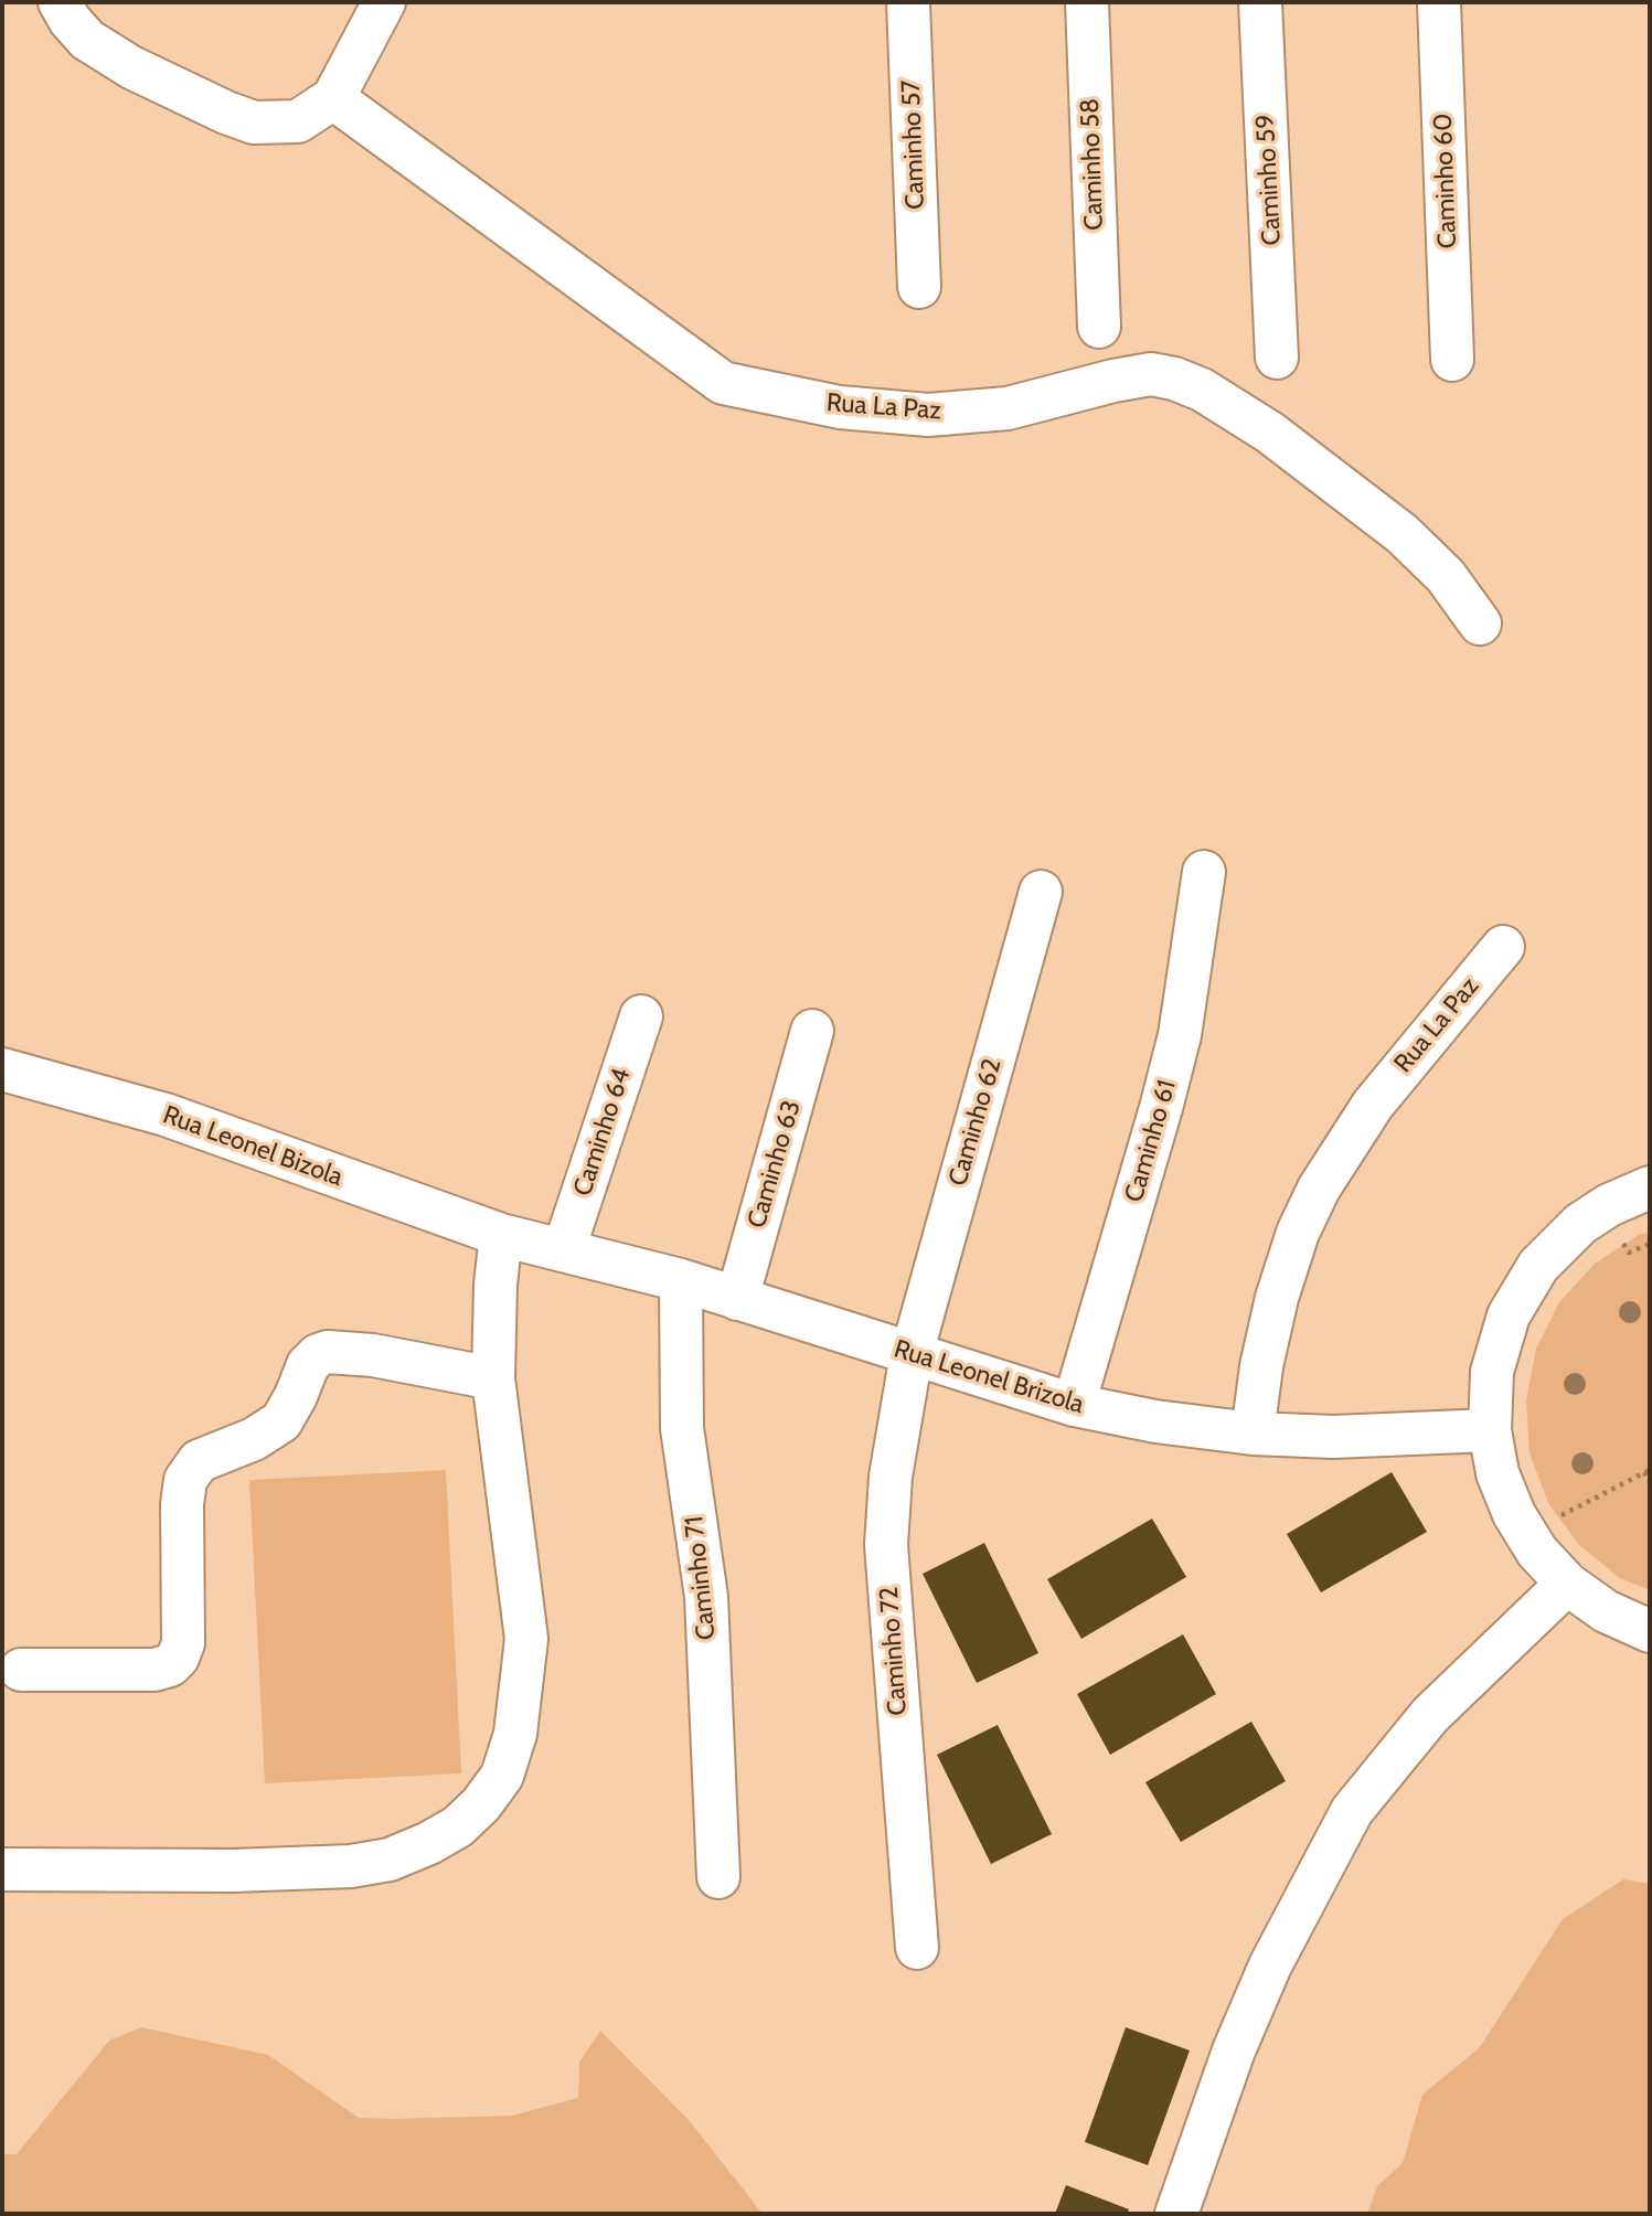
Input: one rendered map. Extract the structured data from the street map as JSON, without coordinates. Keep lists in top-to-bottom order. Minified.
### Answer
{"streets":{"street":["Caminho 57","Caminho 58","Caminho 59","Caminho 60","Rua La Paz","Caminho 62","Caminho 64","Caminho 61","Rua Leonel Bizola","Caminho 63","Rua Leonel Brizola","Caminho 71","Caminho 72"]},"crossings":[["Rua La Paz","Rua Leonel Brizola"],["Caminho 62","Rua Leonel Brizola"],["Caminho 62","Caminho 72"],["Caminho 64","Rua Leonel Brizola"],["Caminho 61","Rua Leonel Brizola"],["Rua Leonel Bizola","Rua Leonel Brizola"],["Caminho 63","Rua Leonel Brizola"],["Rua Leonel Brizola","Caminho 71"],["Rua Leonel Brizola","Caminho 72"]]}
